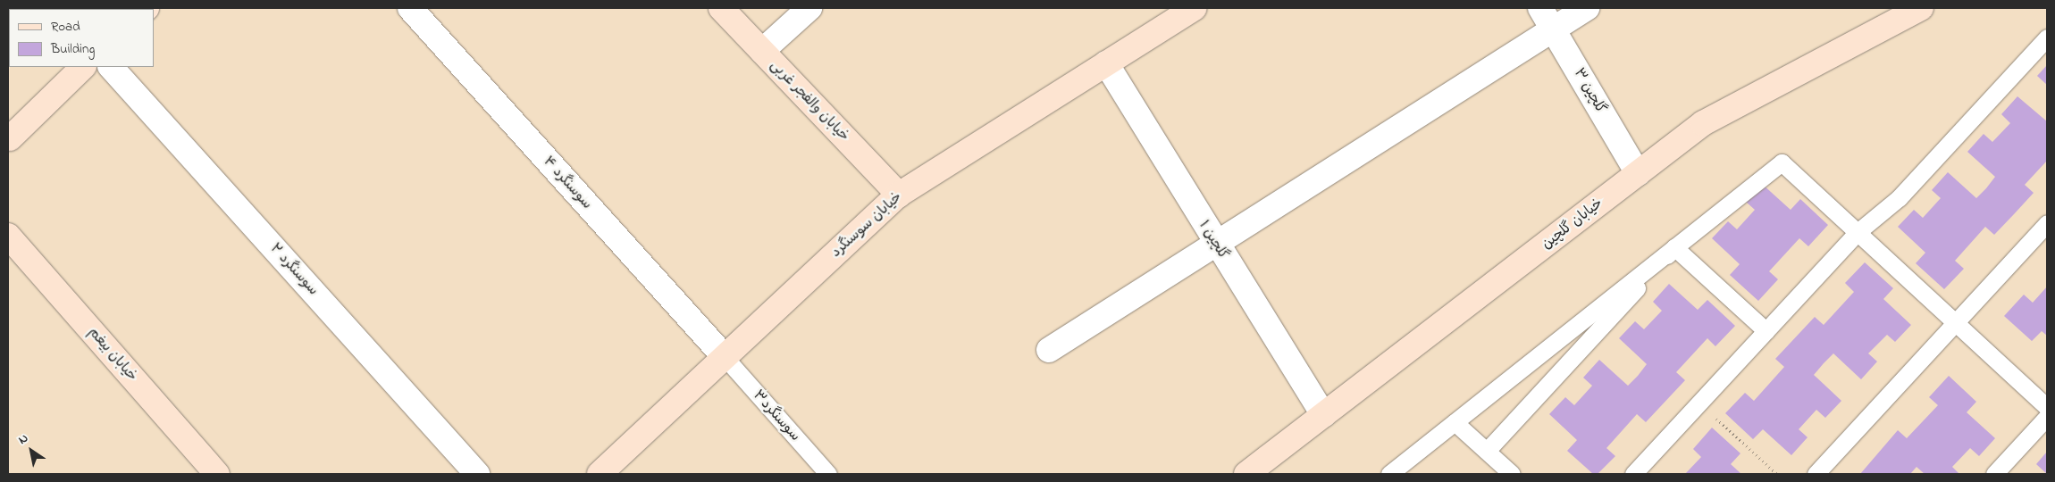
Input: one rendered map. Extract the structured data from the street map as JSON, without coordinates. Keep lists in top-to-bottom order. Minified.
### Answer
{"streets":{"street":["گلچین ۳","خیابان والفجر غربی","سوسنگرد ۴","خیابان گلچین","خیابان سوسنگرد","گلچین ۱","سوسنگرد ۲","خیابان بیغم"],"lane":["سوسنگرد۳"]},"crossings":[["گلچین ۳","خیابان گلچین"],["خیابان والفجر غربی","خیابان سوسنگرد"],["سوسنگرد ۴","خیابان سوسنگرد"],["سوسنگرد ۴","سوسنگرد۳"],["خیابان گلچین","گلچین ۱"],["خیابان سوسنگرد","گلچین ۱"],["خیابان سوسنگرد","سوسنگرد۳"]],"legend":["Road","Building"],"north":"top left"}
